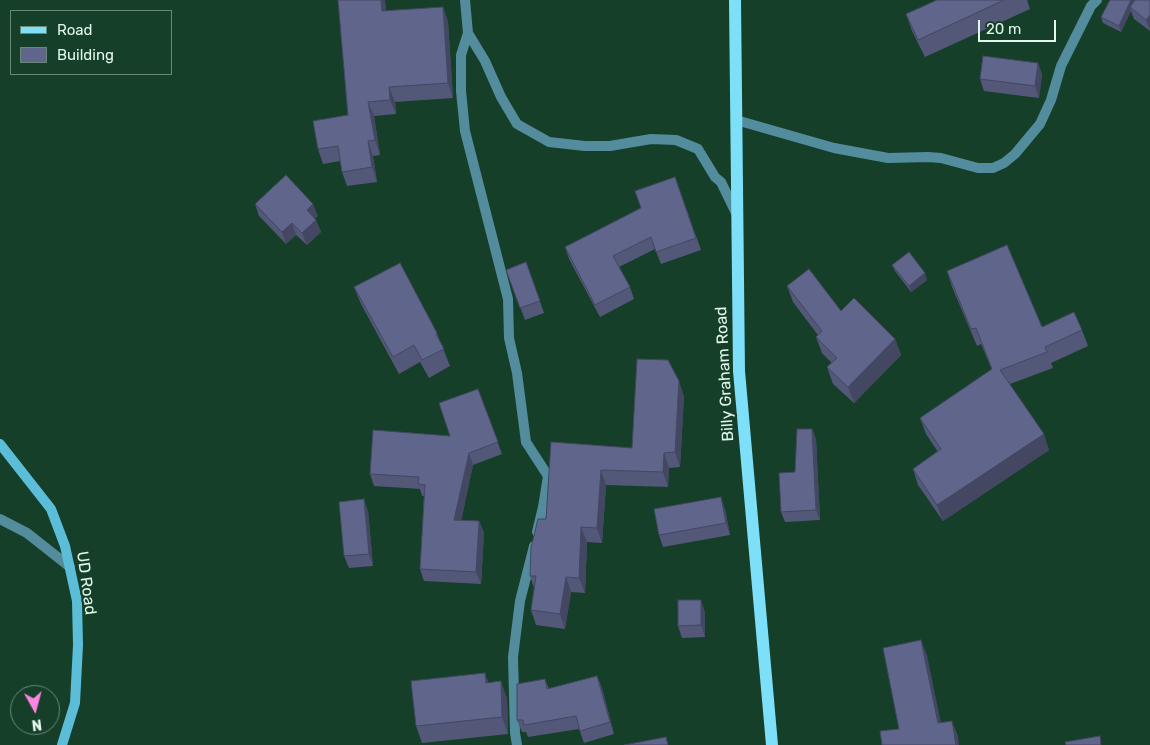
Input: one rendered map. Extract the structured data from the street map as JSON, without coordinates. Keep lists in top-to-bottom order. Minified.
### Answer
{"streets":{"main road":["Billy Graham Road","UD Road"]},"legend":["Road","Building"],"scale_bar":"20 m","north":"bottom"}
